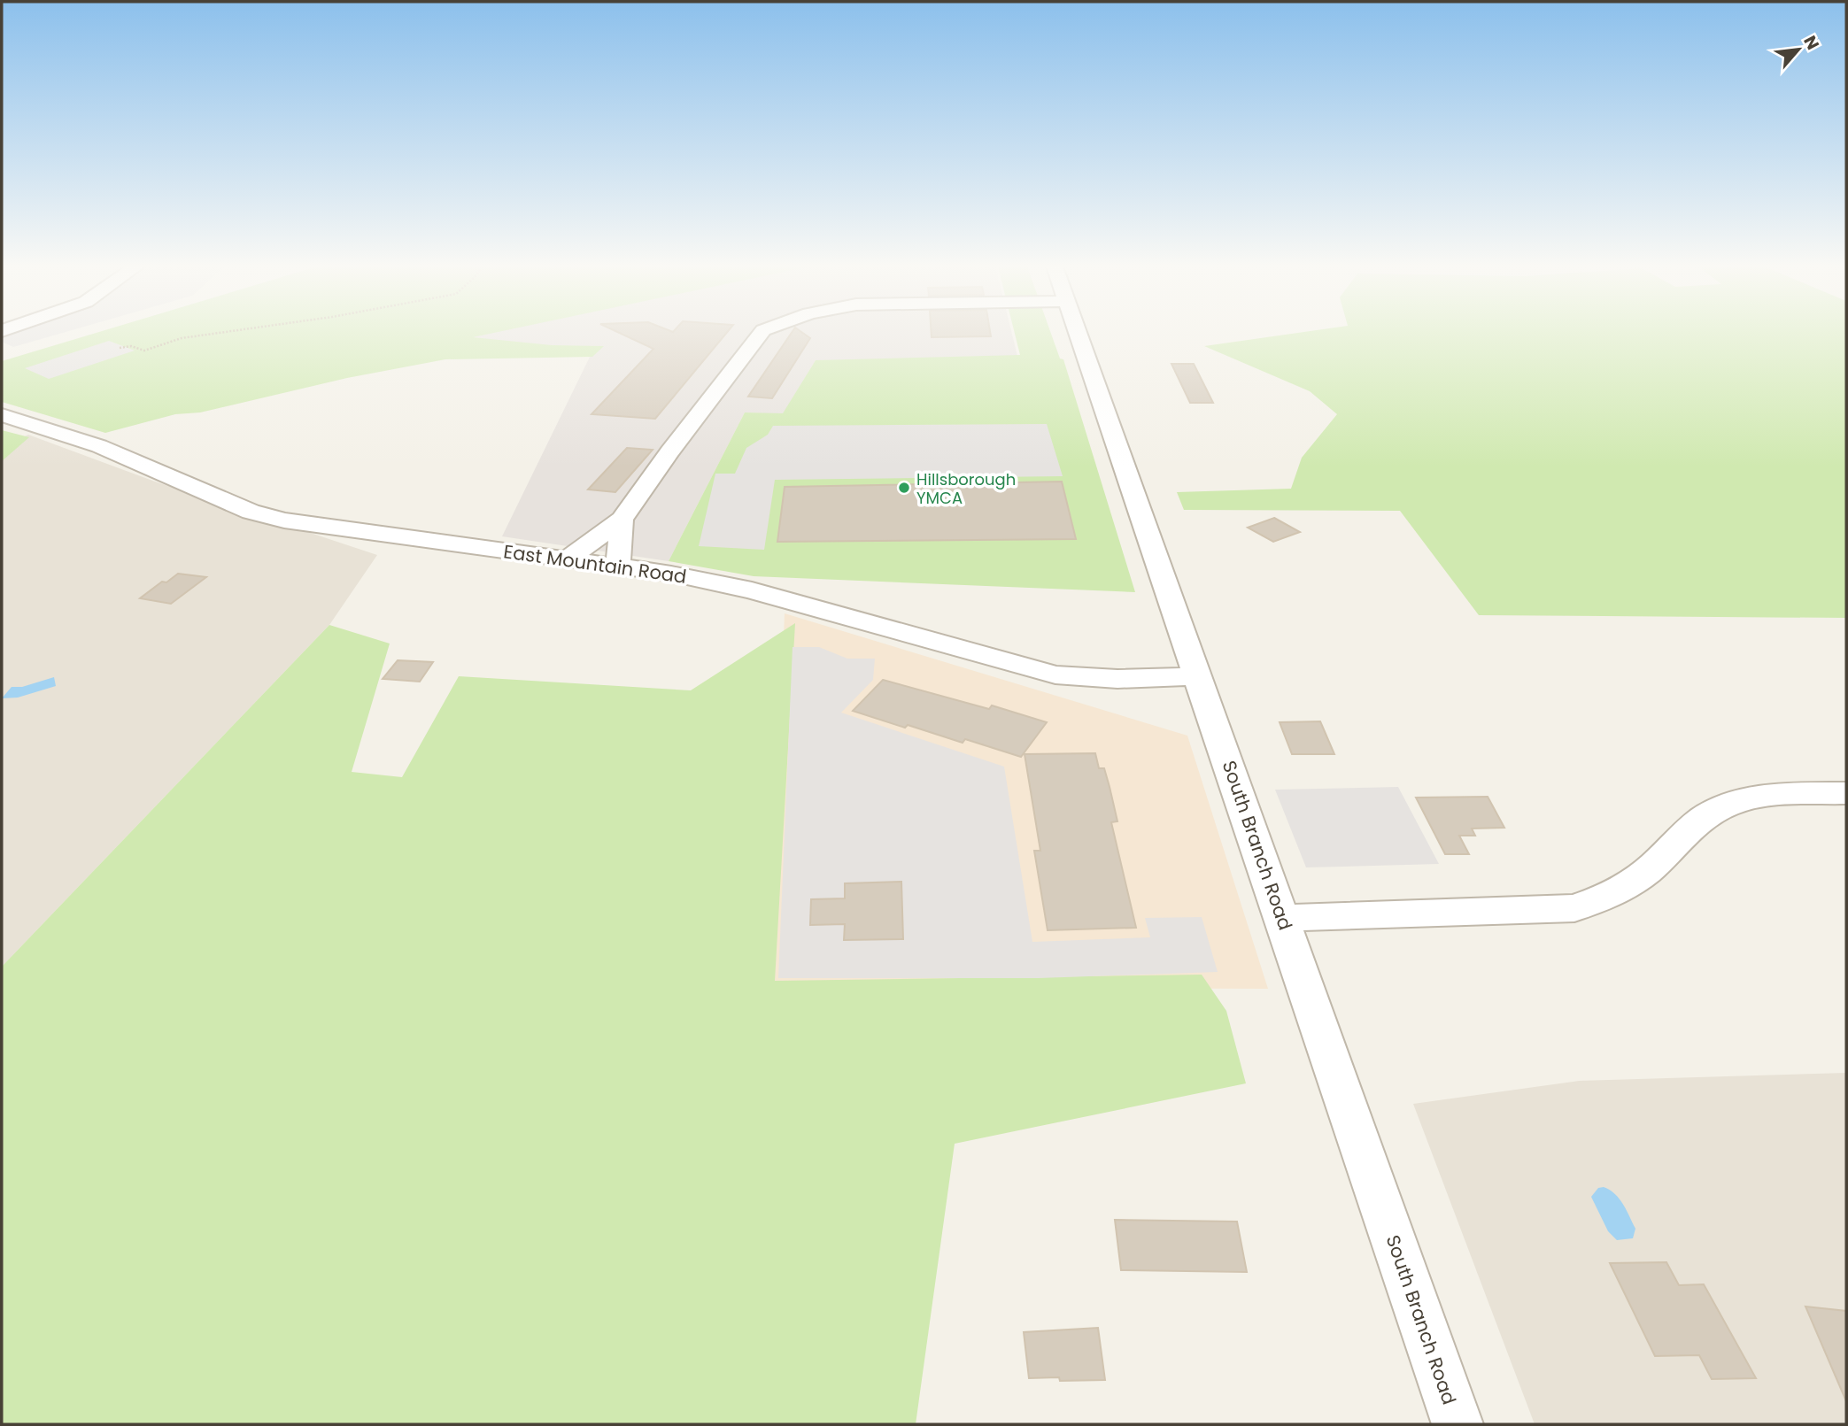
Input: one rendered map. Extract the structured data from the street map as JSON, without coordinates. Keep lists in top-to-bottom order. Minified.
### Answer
{"streets":{"street":["East Mountain Road","South Branch Road"]},"crossings":[["East Mountain Road","South Branch Road"]],"places":["Hillsborough YMCA"],"north":"top right"}
